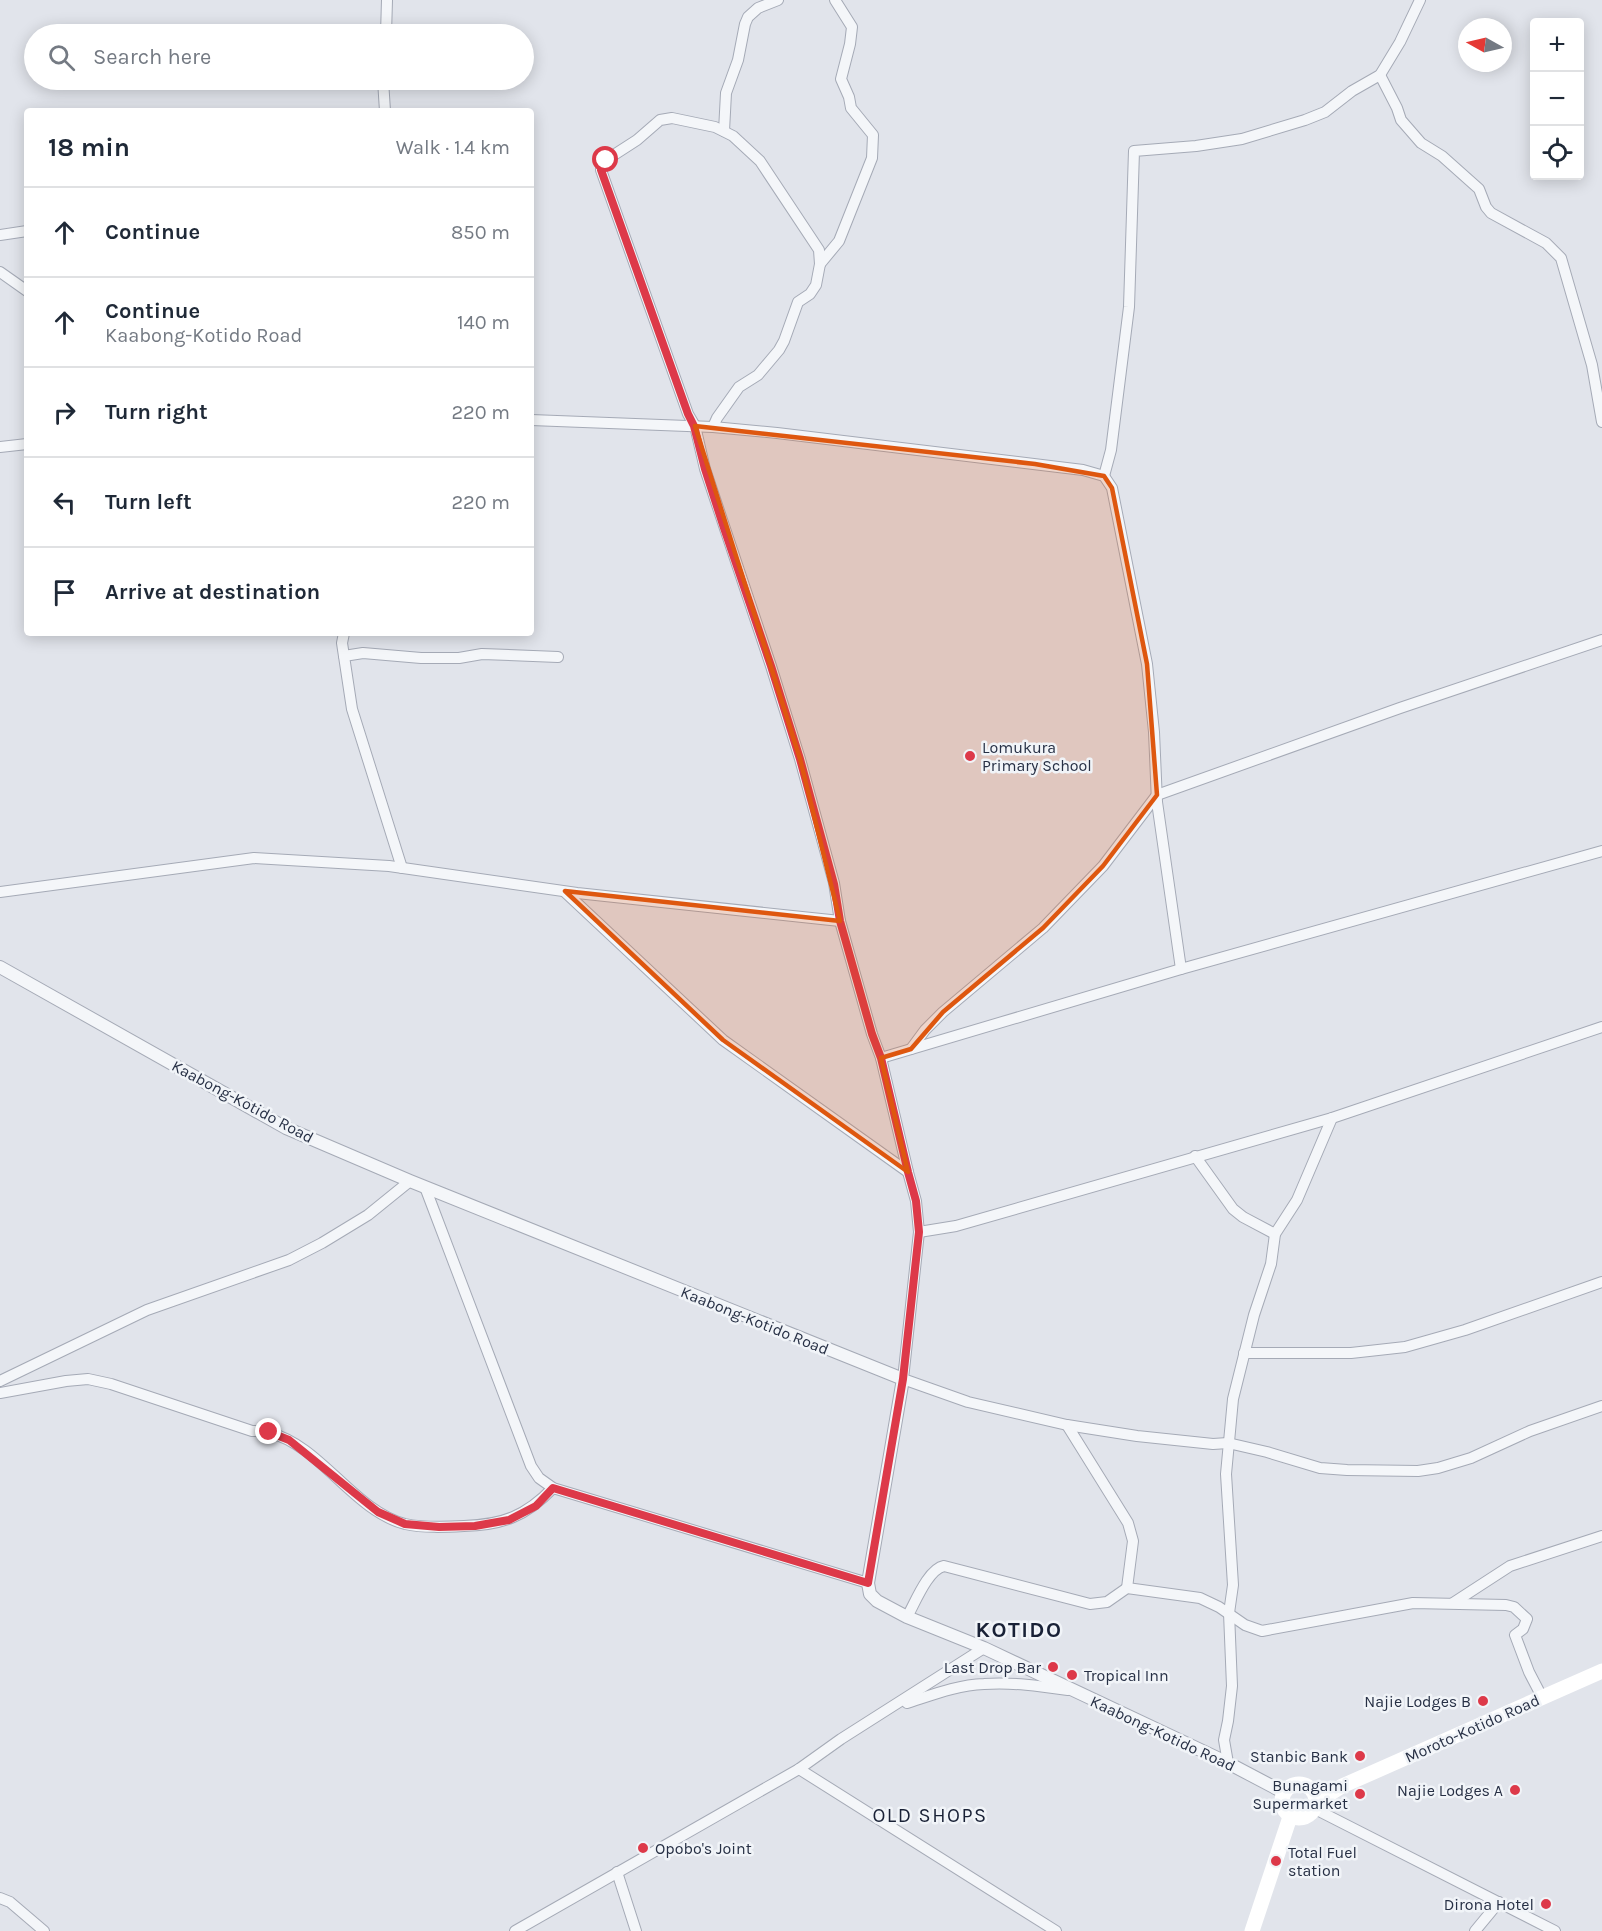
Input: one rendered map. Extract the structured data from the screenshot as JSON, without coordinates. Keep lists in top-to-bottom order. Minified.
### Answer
{"streets":{"main road":["Moroto-Kotido Road"],"street":["Kaabong-Kotido Road"]},"crossings":[["Kaabong-Kotido Road","Moroto-Kotido Road"]],"districts":["KOTIDO","OLD SHOPS"],"places":["Lomukura Primary School","Last Drop Bar","Tropical Inn","Najie Lodges B","Stanbic Bank","Najie Lodges A","Bunagami Supermarket","Opobo's Joint","Total Fuel station","Dirona Hotel"],"north":"left","page":{"map_buttons":["+","−"],"search":"Search here","heading":["18 min","Walk · 1.4 km"],"list":[["Continue","850 m"],["Continue","Kaabong-Kotido Road","140 m"],["Turn right","220 m"],["Turn left","220 m"],"Arrive at destination"]}}
